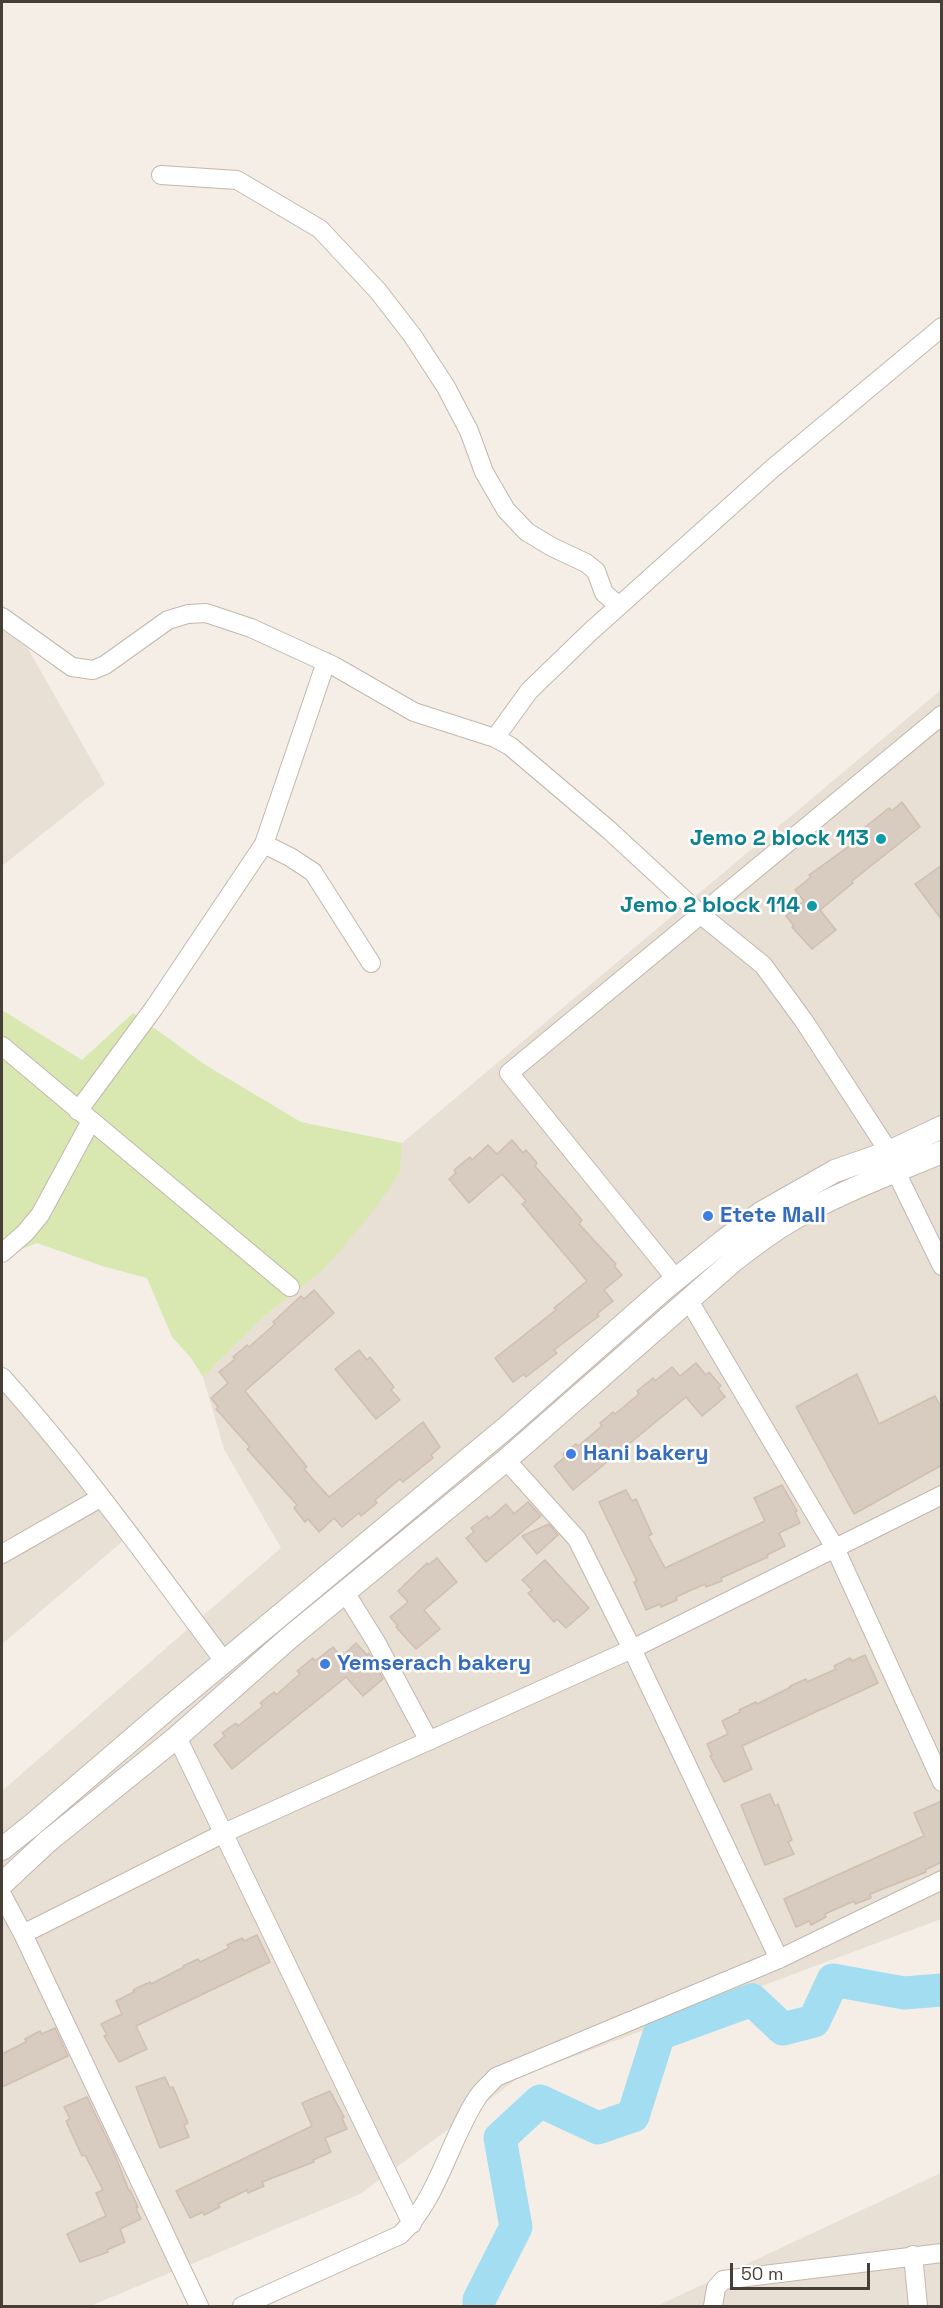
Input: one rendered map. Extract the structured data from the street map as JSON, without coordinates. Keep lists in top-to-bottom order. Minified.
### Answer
{"places":["Jemo 2 block 113","Jemo 2 block 114","Etete Mall","Hani bakery","Yemserach bakery"],"scale_bar":"50 m"}
